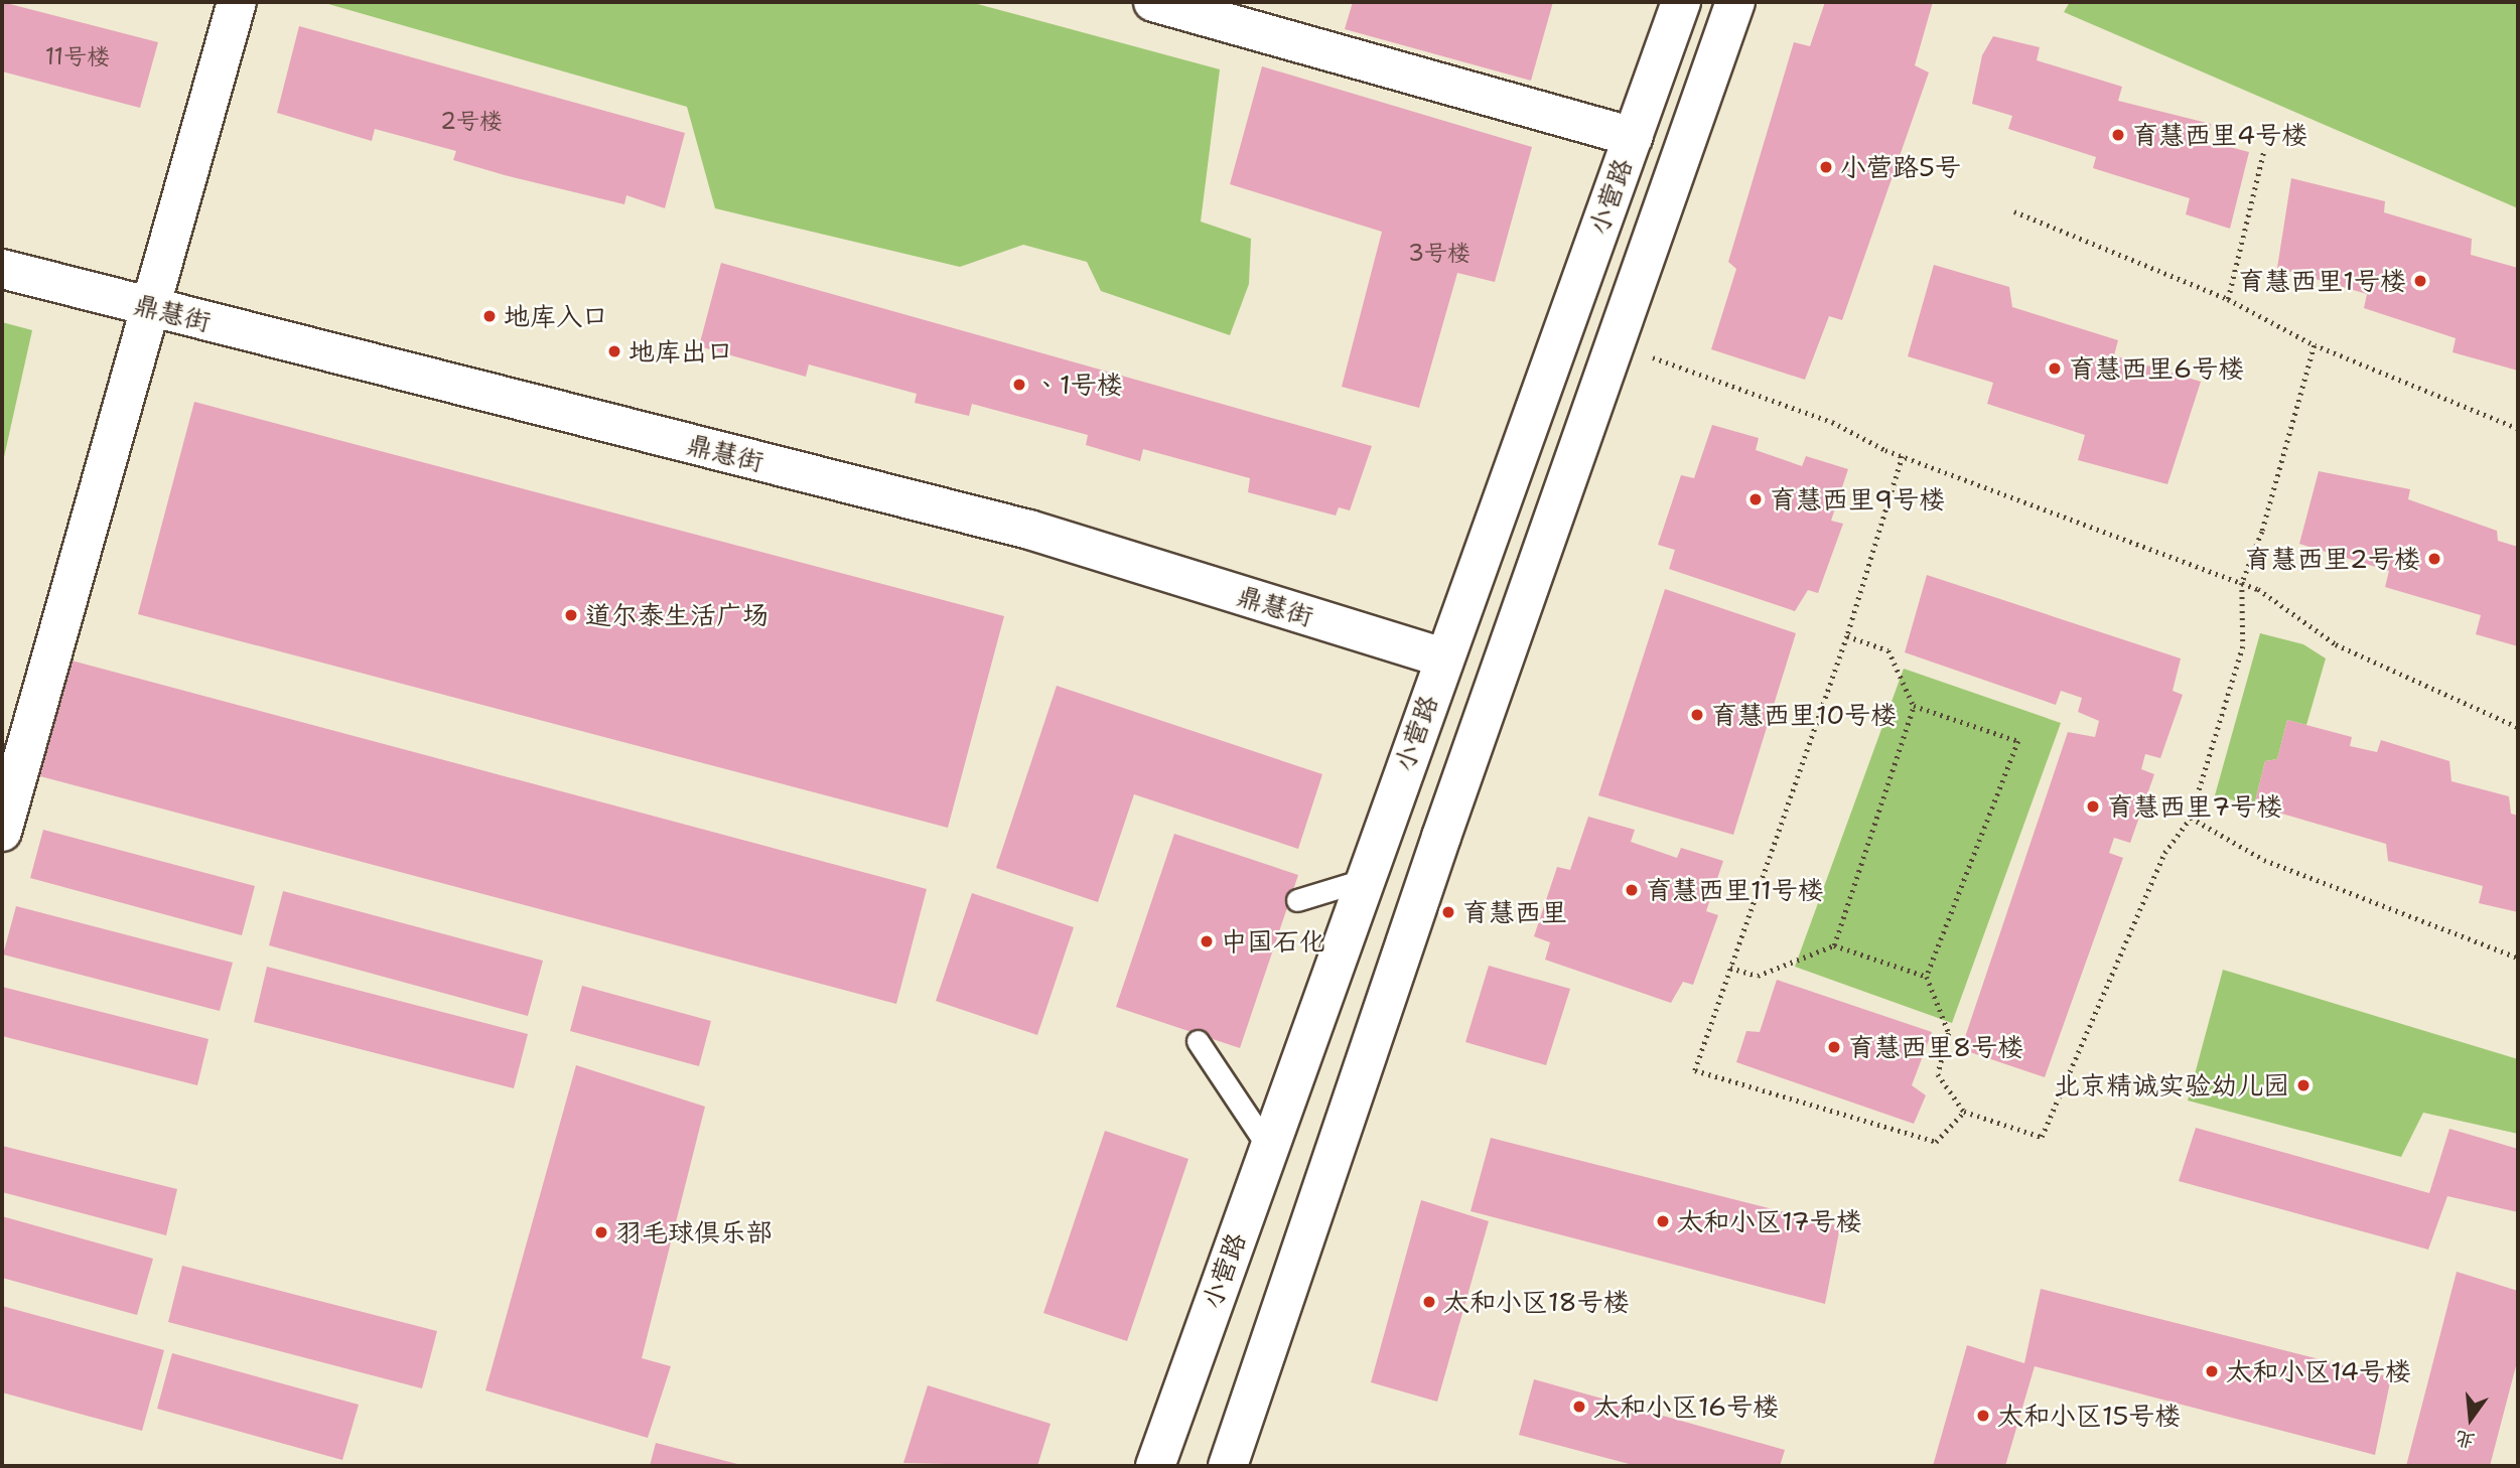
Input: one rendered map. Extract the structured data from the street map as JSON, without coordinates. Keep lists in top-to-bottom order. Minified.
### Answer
{"streets":{"street":["小营路","鼎慧街"]},"crossings":[["小营路","鼎慧街"]],"places":["育慧西里4号楼","小营路5号","育慧西里1号楼","地库入口","地库出口","育慧西里6号楼","、1号楼","育慧西里9号楼","育慧西里2号楼","道尔泰生活广场","育慧西里10号楼","育慧西里7号楼","育慧西里11号楼","育慧西里","中国石化","育慧西里8号楼","北京精诚实验幼儿园","太和小区17号楼","羽毛球俱乐部","太和小区18号楼","太和小区14号楼","太和小区16号楼","太和小区15号楼"],"house_numbers":["11号楼","2号楼","3号楼"],"north":"bottom"}
